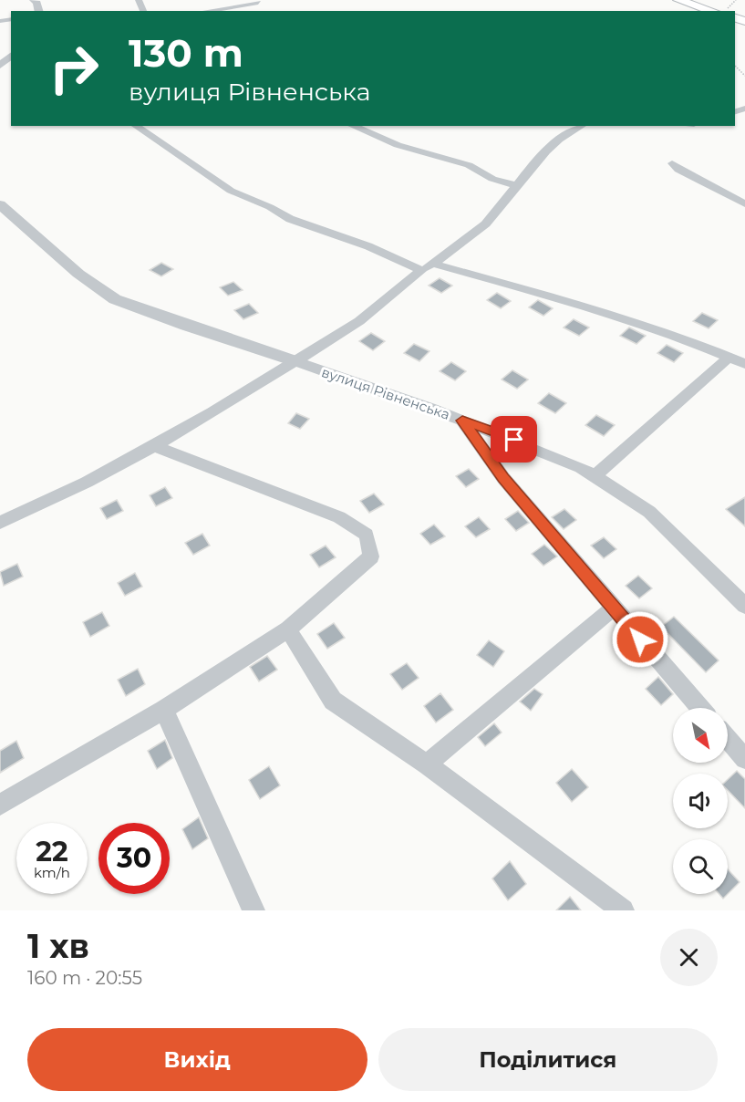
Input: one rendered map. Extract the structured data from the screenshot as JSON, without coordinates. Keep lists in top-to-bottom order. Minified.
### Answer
{"streets":{"street":["вулиця Рівненська"]},"north":"bottom right","page":{"turn":["130 m","вулиця Рівненська"],"speed":"22 km/h","limit":"30","heading":["1 хв","160 m · 20:55"],"buttons":["Вихід","Поділитися"]}}
